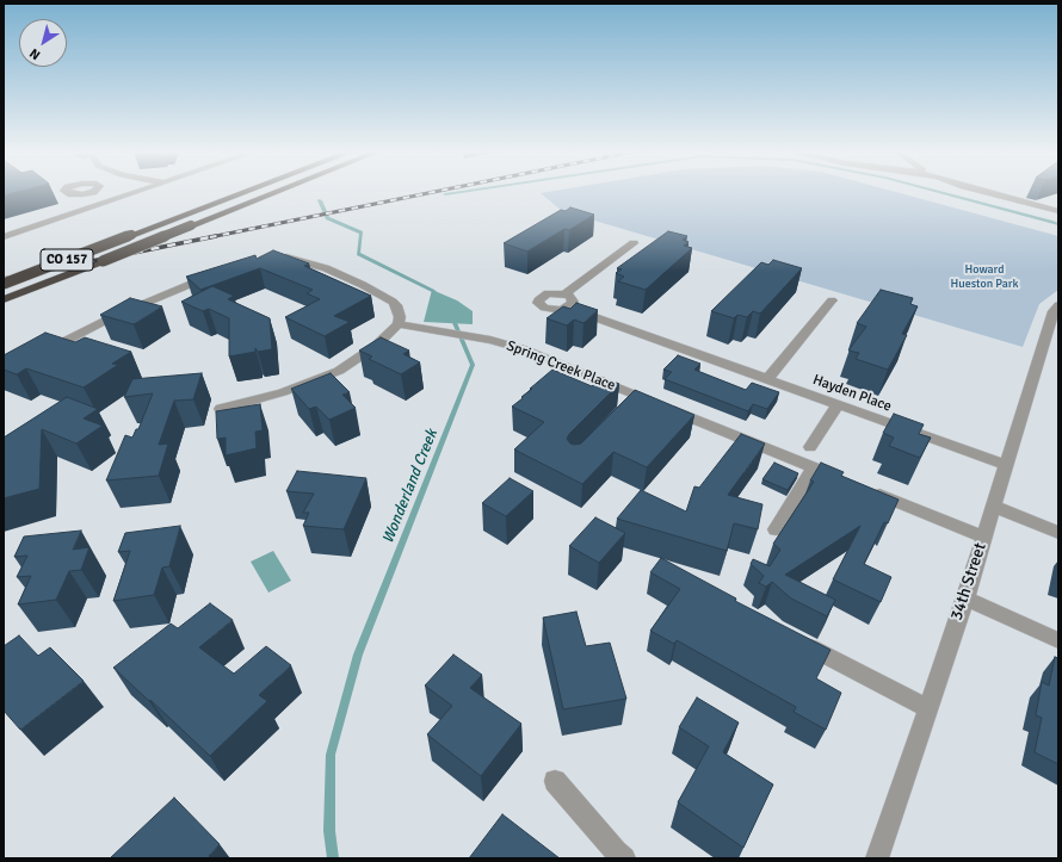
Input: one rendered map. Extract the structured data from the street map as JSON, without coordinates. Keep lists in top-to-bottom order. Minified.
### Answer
{"streets":{"highway":["CO 157"],"street":["Spring Creek Place","Hayden Place","34th Street"]},"crossings":[["Hayden Place","34th Street"]],"water":["Wonderland Creek"],"parks":["Howard Hueston Park"],"north":"bottom left"}
